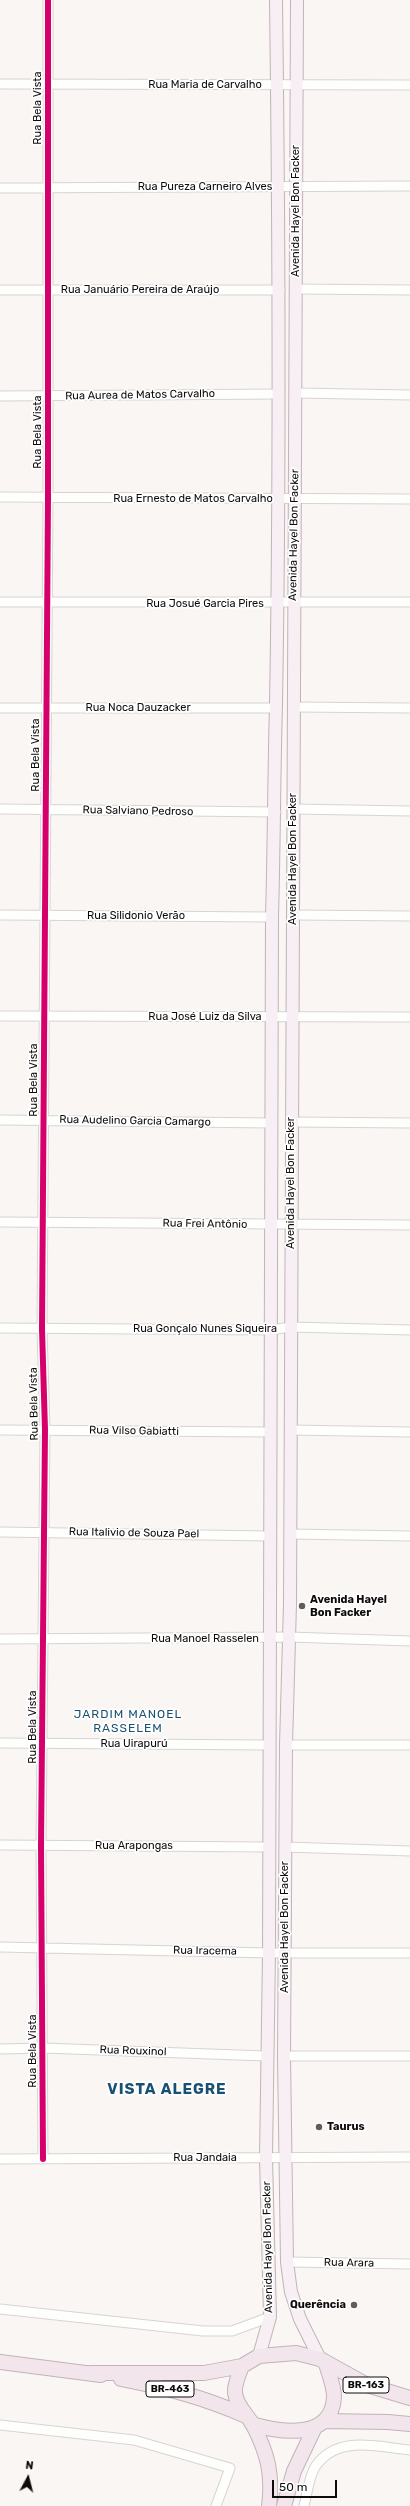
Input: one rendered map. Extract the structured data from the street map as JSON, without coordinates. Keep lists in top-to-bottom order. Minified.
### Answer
{"streets":{"highway":["BR-163","BR-463"],"main road":["Avenida Hayel Bon Facker"],"street":["Rua Maria de Carvalho","Rua Bela Vista","Rua Pureza Carneiro Alves","Rua Januário Pereira de Araújo","Rua Aurea de Matos Carvalho","Rua Ernesto de Matos Carvalho","Rua Josué Garcia Pires","Rua Noca Dauzacker","Rua Salviano Pedroso","Rua Silidonio Verão","Rua José Luiz da Silva","Rua Audelino Garcia Camargo","Rua Frei Antônio","Rua Gonçalo Nunes Siqueira","Rua Vilso Gabiatti","Rua Italivio de Souza Pael","Rua Manoel Rasselen","Rua Uirapurú","Rua Arapongas","Rua Iracema","Rua Rouxinol","Rua Jandaia","Rua Arara"]},"crossings":[["Rua Maria de Carvalho","Rua Bela Vista"],["Rua Maria de Carvalho","Avenida Hayel Bon Facker"],["Rua Bela Vista","Rua Pureza Carneiro Alves"],["Rua Bela Vista","Rua Januário Pereira de Araújo"],["Rua Bela Vista","Rua Aurea de Matos Carvalho"],["Rua Bela Vista","Rua Ernesto de Matos Carvalho"],["Rua Bela Vista","Rua Josué Garcia Pires"],["Rua Bela Vista","Rua Noca Dauzacker"],["Rua Bela Vista","Rua Salviano Pedroso"],["Rua Bela Vista","Rua Silidonio Verão"],["Rua Bela Vista","Rua José Luiz da Silva"],["Rua Bela Vista","Rua Audelino Garcia Camargo"],["Rua Bela Vista","Rua Frei Antônio"],["Rua Bela Vista","Rua Gonçalo Nunes Siqueira"],["Rua Bela Vista","Rua Vilso Gabiatti"],["Rua Bela Vista","Rua Italivio de Souza Pael"],["Rua Bela Vista","Rua Manoel Rasselen"],["Rua Bela Vista","Rua Uirapurú"],["Rua Bela Vista","Rua Arapongas"],["Rua Bela Vista","Rua Iracema"],["Rua Bela Vista","Rua Rouxinol"],["Rua Bela Vista","Rua Jandaia"],["Rua Pureza Carneiro Alves","Avenida Hayel Bon Facker"],["Avenida Hayel Bon Facker","Rua Januário Pereira de Araújo"],["Avenida Hayel Bon Facker","Rua Aurea de Matos Carvalho"],["Avenida Hayel Bon Facker","Rua Ernesto de Matos Carvalho"],["Avenida Hayel Bon Facker","Rua Josué Garcia Pires"],["Avenida Hayel Bon Facker","Rua Noca Dauzacker"],["Avenida Hayel Bon Facker","Rua Salviano Pedroso"],["Avenida Hayel Bon Facker","Rua Silidonio Verão"],["Avenida Hayel Bon Facker","Rua José Luiz da Silva"],["Avenida Hayel Bon Facker","Rua Audelino Garcia Camargo"],["Avenida Hayel Bon Facker","Rua Frei Antônio"],["Avenida Hayel Bon Facker","Rua Gonçalo Nunes Siqueira"],["Avenida Hayel Bon Facker","Rua Vilso Gabiatti"],["Avenida Hayel Bon Facker","Rua Italivio de Souza Pael"],["Avenida Hayel Bon Facker","Rua Manoel Rasselen"],["Avenida Hayel Bon Facker","Rua Uirapurú"],["Avenida Hayel Bon Facker","Rua Arapongas"],["Avenida Hayel Bon Facker","Rua Iracema"],["Avenida Hayel Bon Facker","Rua Rouxinol"],["Avenida Hayel Bon Facker","Rua Jandaia"],["Avenida Hayel Bon Facker","Rua Arara"],["Avenida Hayel Bon Facker","BR-163"],["Avenida Hayel Bon Facker","BR-463"],["BR-163","BR-463"]],"districts":["JARDIM MANOEL RASSELEM","VISTA ALEGRE"],"places":["Avenida Hayel Bon Facker","Taurus","Querência"],"scale_bar":"50 m","north":"top"}
